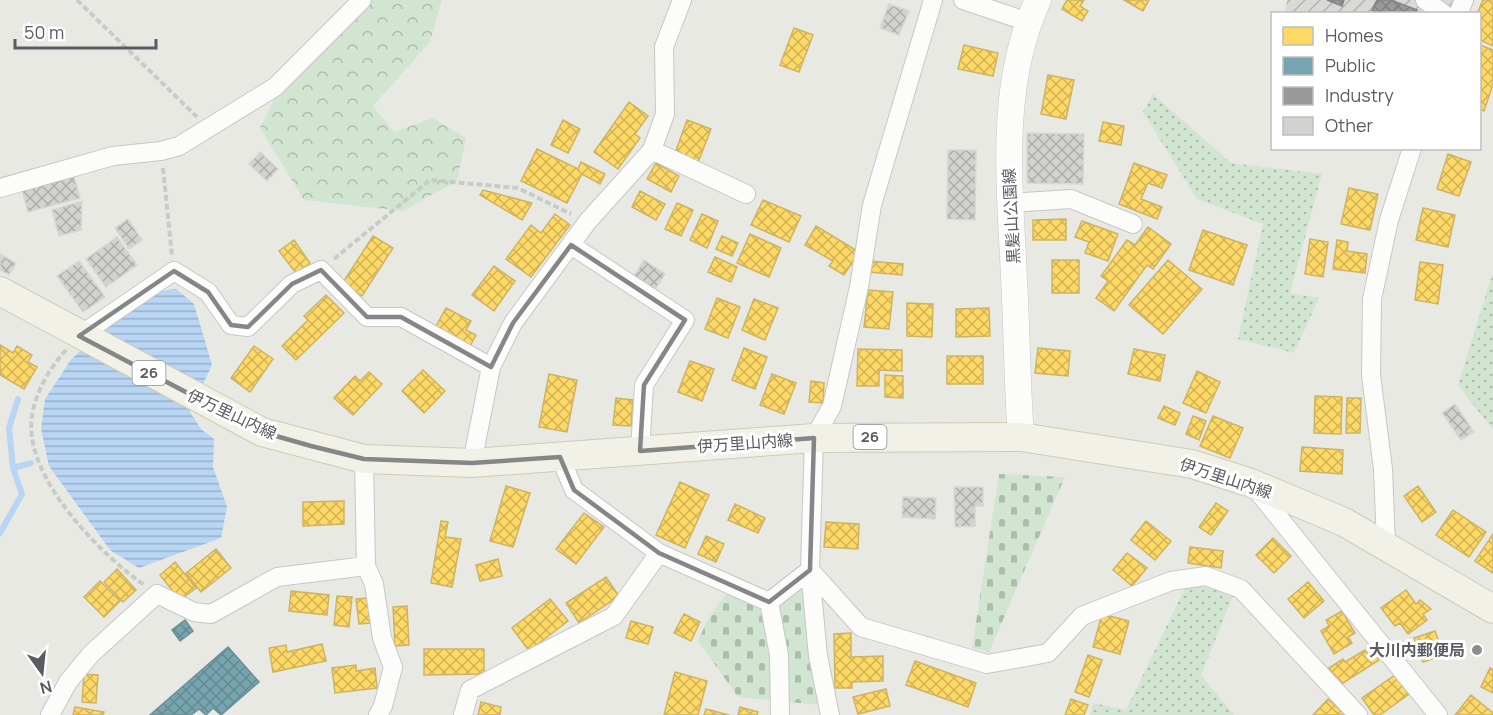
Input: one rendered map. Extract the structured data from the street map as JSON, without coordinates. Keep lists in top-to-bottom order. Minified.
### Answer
{"streets":{"main road":["黒髪山公園線","26","伊万里山内線"]},"crossings":[["黒髪山公園線","伊万里山内線"]],"places":["大川内郵便局"],"legend":["Homes","Public","Industry","Other"],"scale_bar":"50 m","north":"bottom"}
